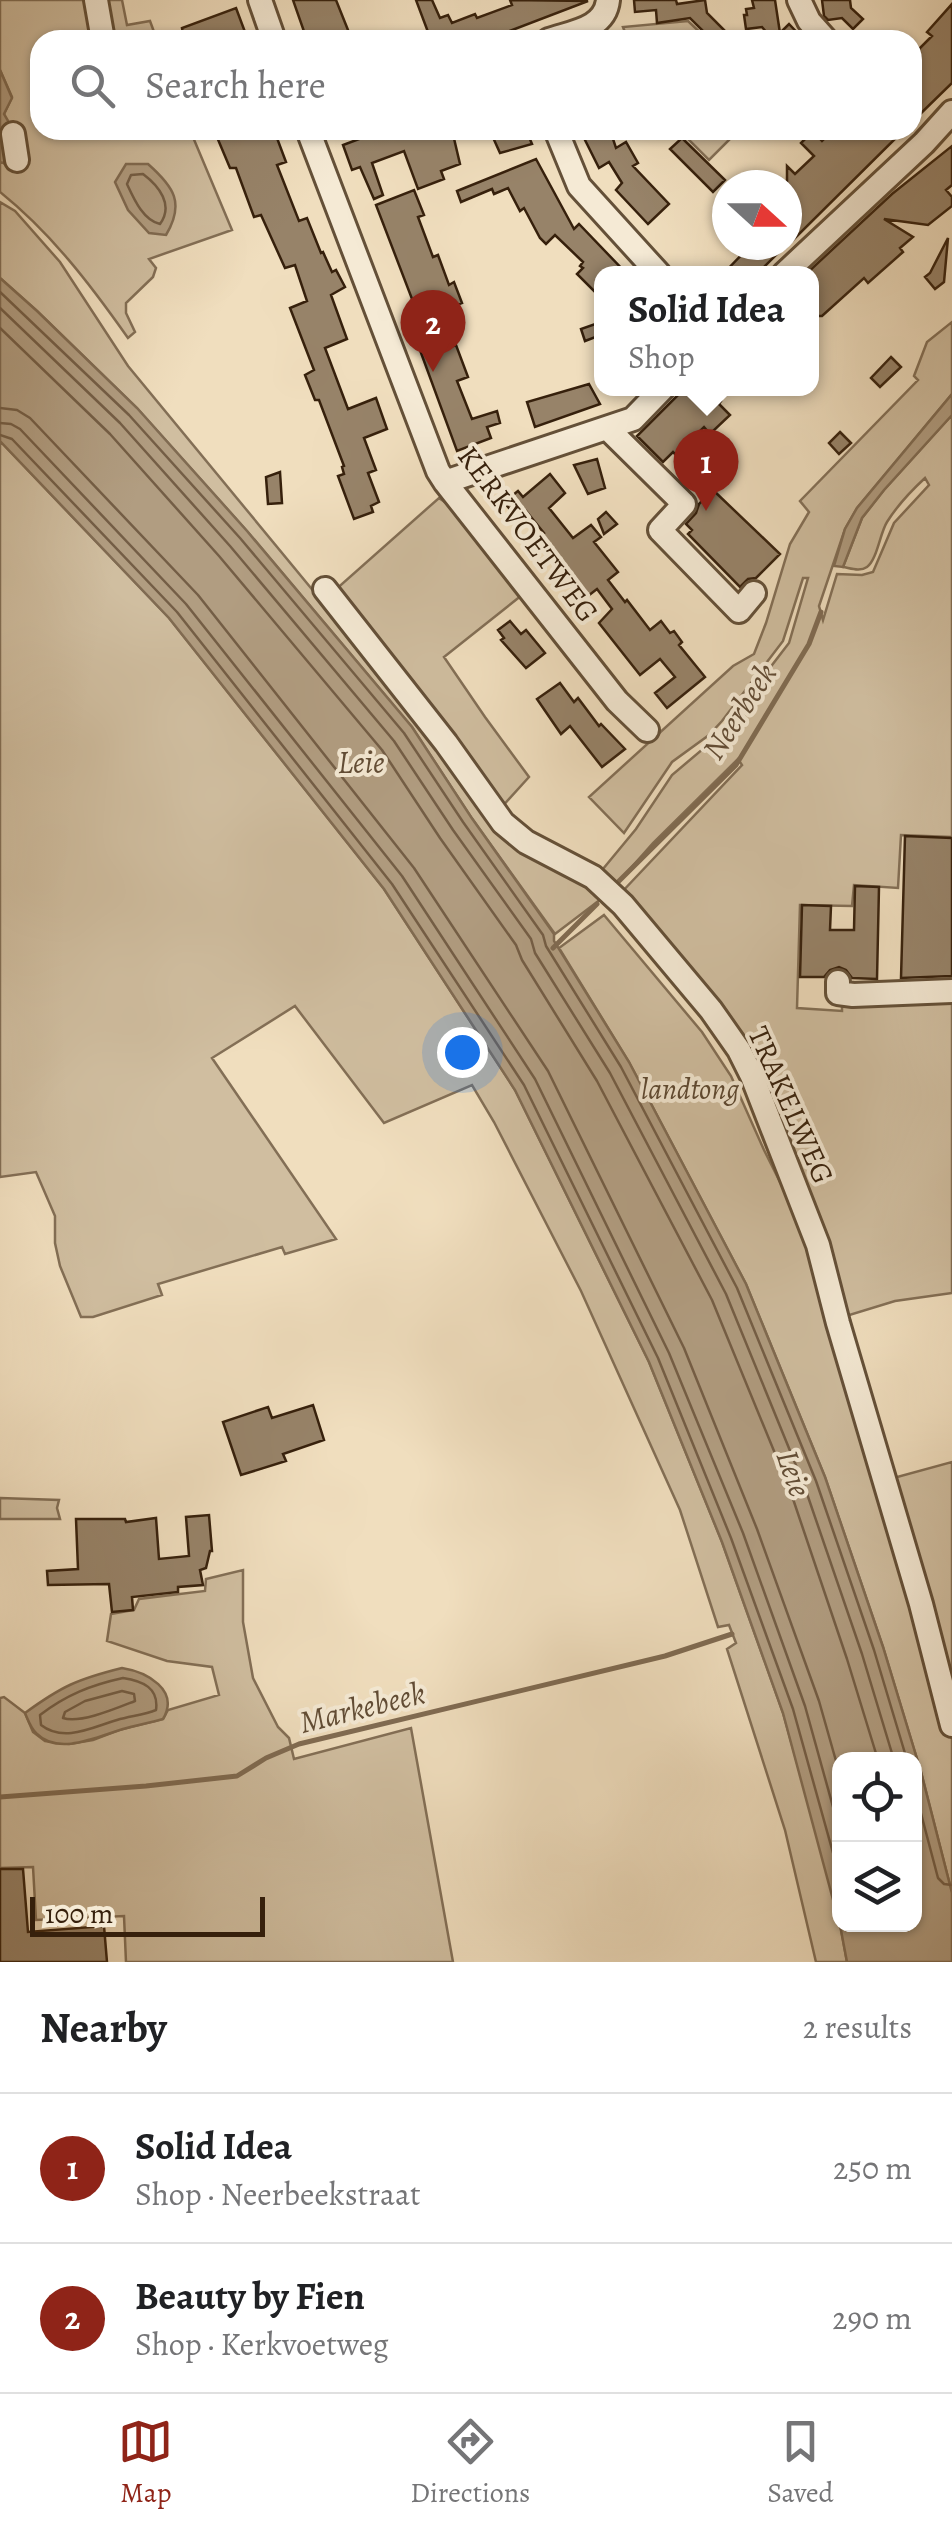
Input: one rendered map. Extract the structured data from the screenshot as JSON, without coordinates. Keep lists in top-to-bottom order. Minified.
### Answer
{"streets":{"street":["KERKVOETWEG","TRAKELWEG"]},"water":["Neerbeek","Leie","Markebeek"],"parks":["landtong"],"scale_bar":"100 m","north":"right","page":{"search":"Search here","popup":["Solid Idea","Shop"],"pins":["2","1"],"scale":"100 m","heading":["Nearby","2 results"],"list":[{"mark":"1","name":"Solid Idea","note":"Shop · Neerbeekstraat","value":"250 m"},{"mark":"2","name":"Beauty by Fien","note":"Shop · Kerkvoetweg","value":"290 m"}],"nav":["Map","Directions","Saved"]}}
